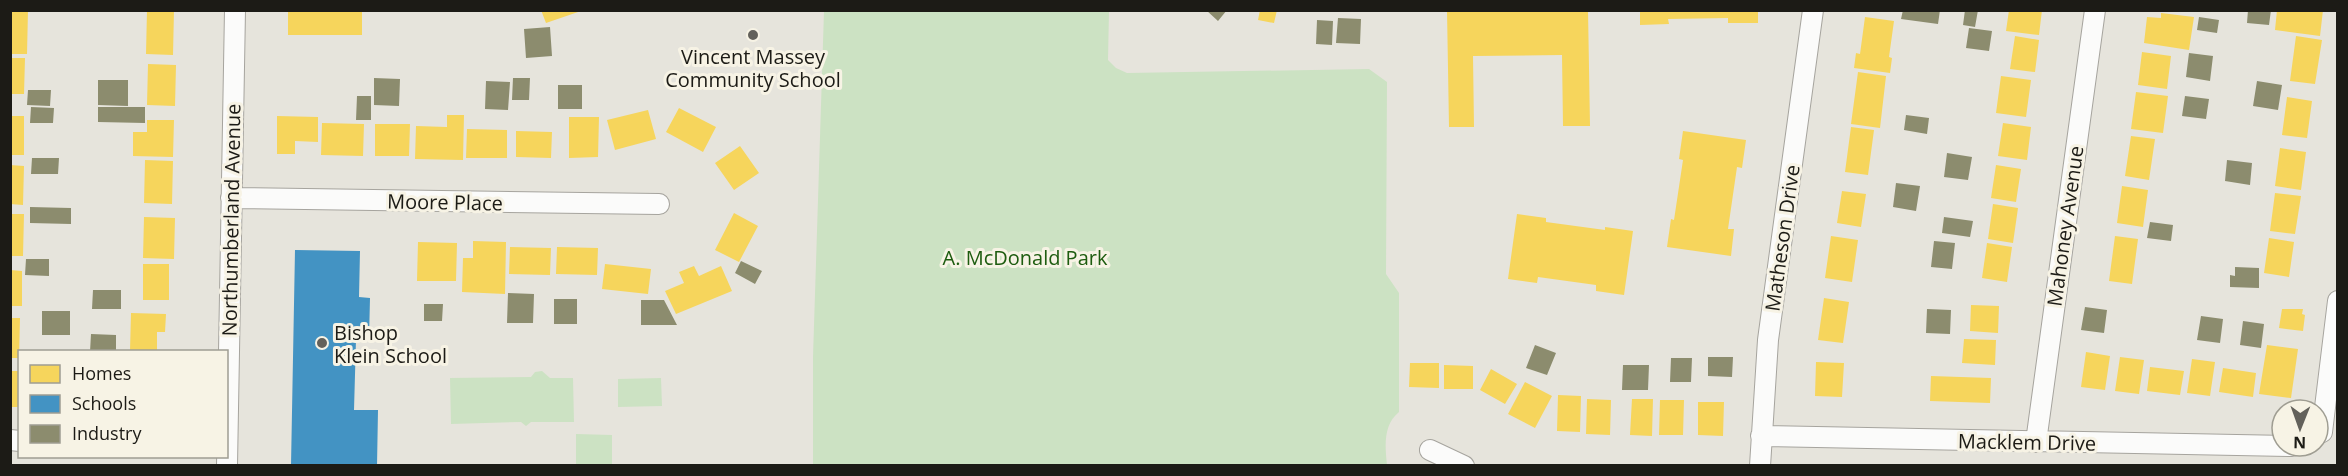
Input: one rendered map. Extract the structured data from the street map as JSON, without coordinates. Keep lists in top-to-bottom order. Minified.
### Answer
{"streets":{"street":["Moore Place","Northumberland Avenue","Mahoney Avenue","Matheson Drive","Macklem Drive"]},"crossings":[["Moore Place","Northumberland Avenue"],["Mahoney Avenue","Macklem Drive"],["Matheson Drive","Macklem Drive"]],"parks":["A. McDonald Park"],"places":["Vincent Massey Community School","Bishop Klein School"],"legend":["Homes","Schools","Industry"],"north":"bottom"}
